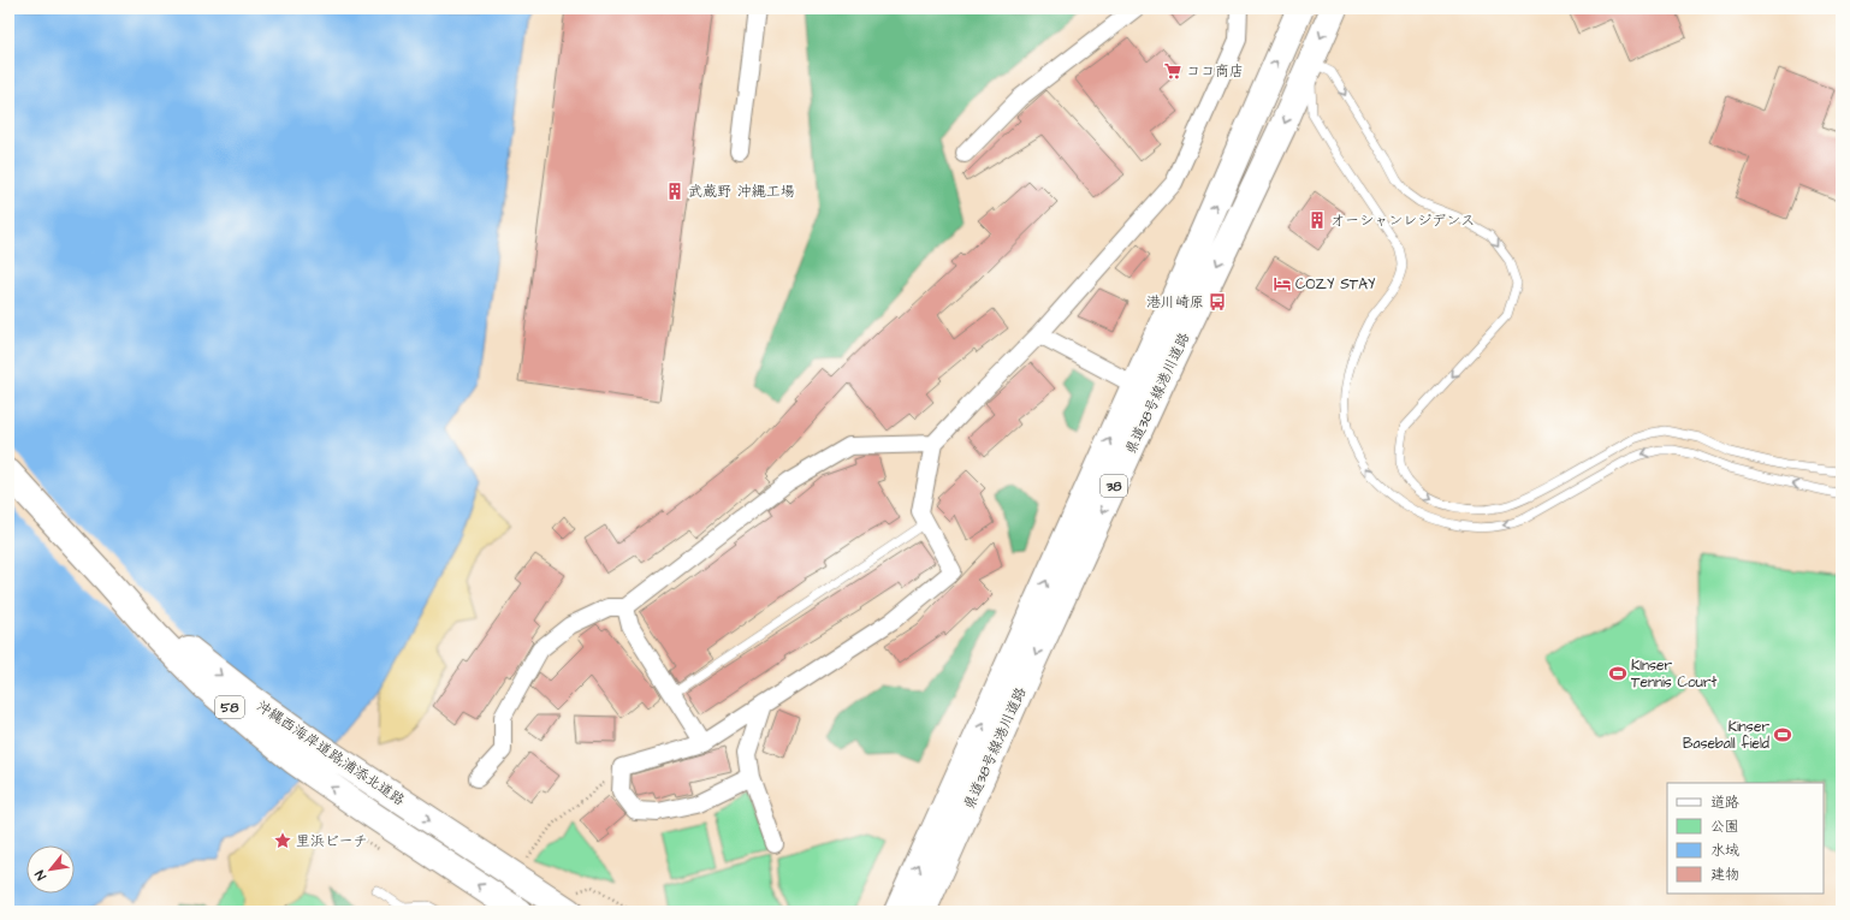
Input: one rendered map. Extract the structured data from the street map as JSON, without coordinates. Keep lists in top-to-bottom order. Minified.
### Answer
{"streets":{"main road":["県道38号線港川道路","38","58","沖縄西海岸道路;浦添北道路"]},"places":{"supermarket":["ココ商店"],"building":["武蔵野 沖縄工場","オーシャンレジデンス"],"hotel":["COZY STAY"],"bus stop":["港川崎原"],"sports":["KInser Tennis Court","Kinser Baseball field"],"place":["里浜ビーチ"]},"legend":["道路","公園","水域","建物"],"north":"bottom left"}
